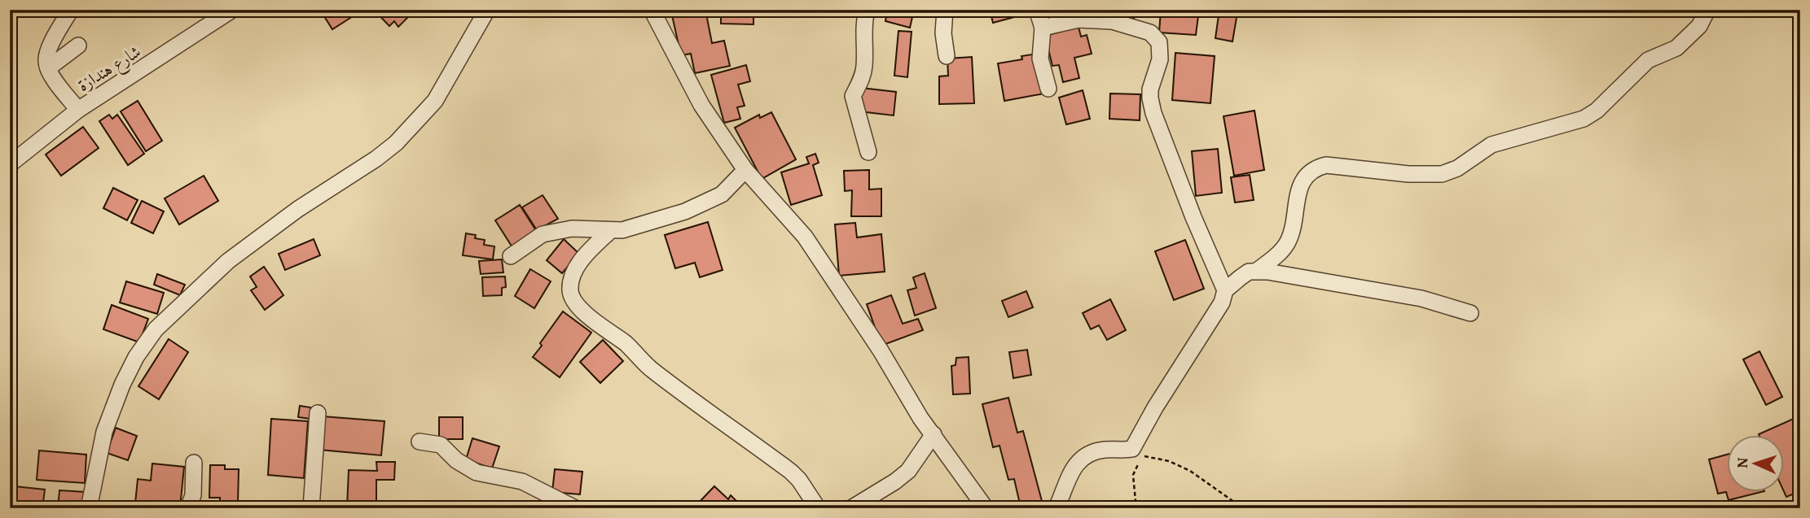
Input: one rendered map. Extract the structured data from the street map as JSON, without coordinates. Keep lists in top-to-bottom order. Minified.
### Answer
{"streets":{"street":["شارع هندازة"]},"north":"left"}
